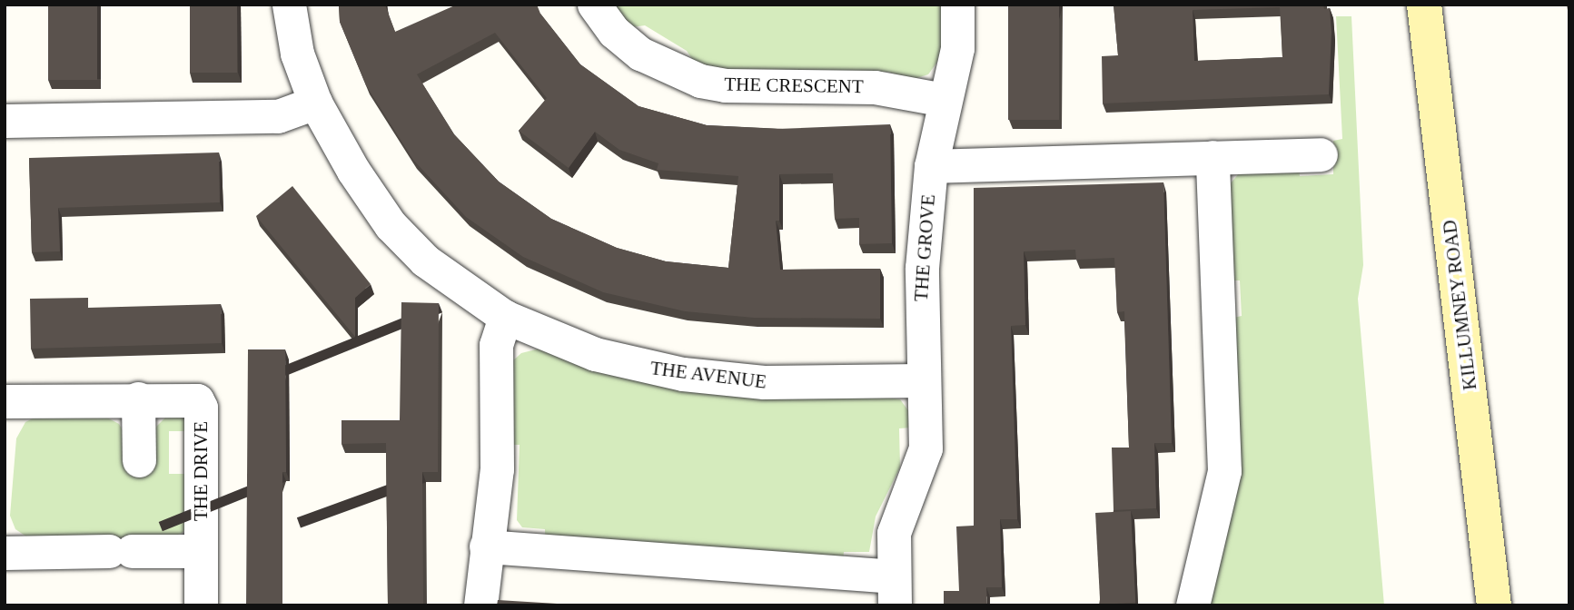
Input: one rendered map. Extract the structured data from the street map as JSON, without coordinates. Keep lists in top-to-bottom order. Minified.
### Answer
{"streets":{"street":["THE CRESCENT","THE GROVE","KILLUMNEY ROAD","THE AVENUE","THE DRIVE"]},"crossings":[["THE GROVE","THE AVENUE"]]}
